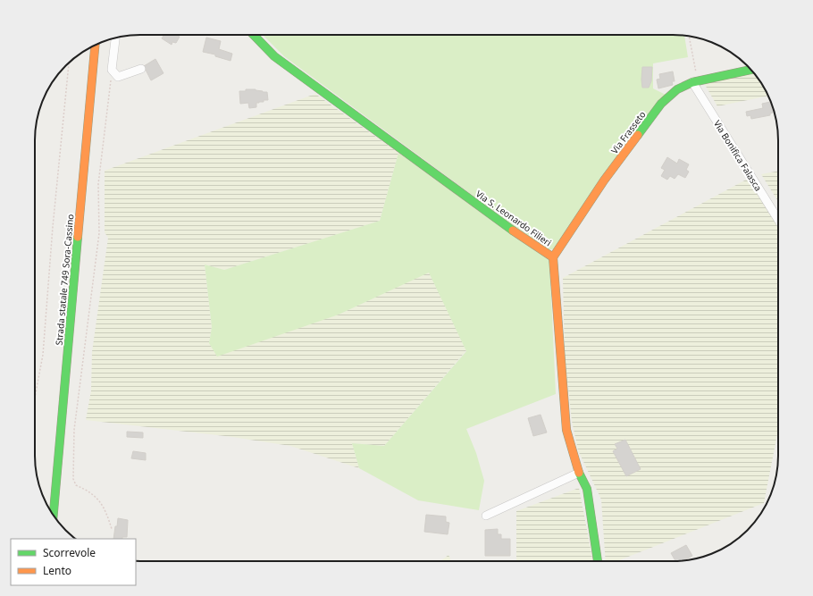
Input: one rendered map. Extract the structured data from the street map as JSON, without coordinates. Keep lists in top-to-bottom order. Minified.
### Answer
{"streets":{"main road":["Via Frasseto","Via S. Leonardo Filieri","Strada statale 749 Sora-Cassino"],"street":["Via Bonifica Falasca"]},"crossings":[["Via Frasseto","Via Bonifica Falasca"],["Via Frasseto","Via S. Leonardo Filieri"]],"legend":["Scorrevole","Lento"]}
